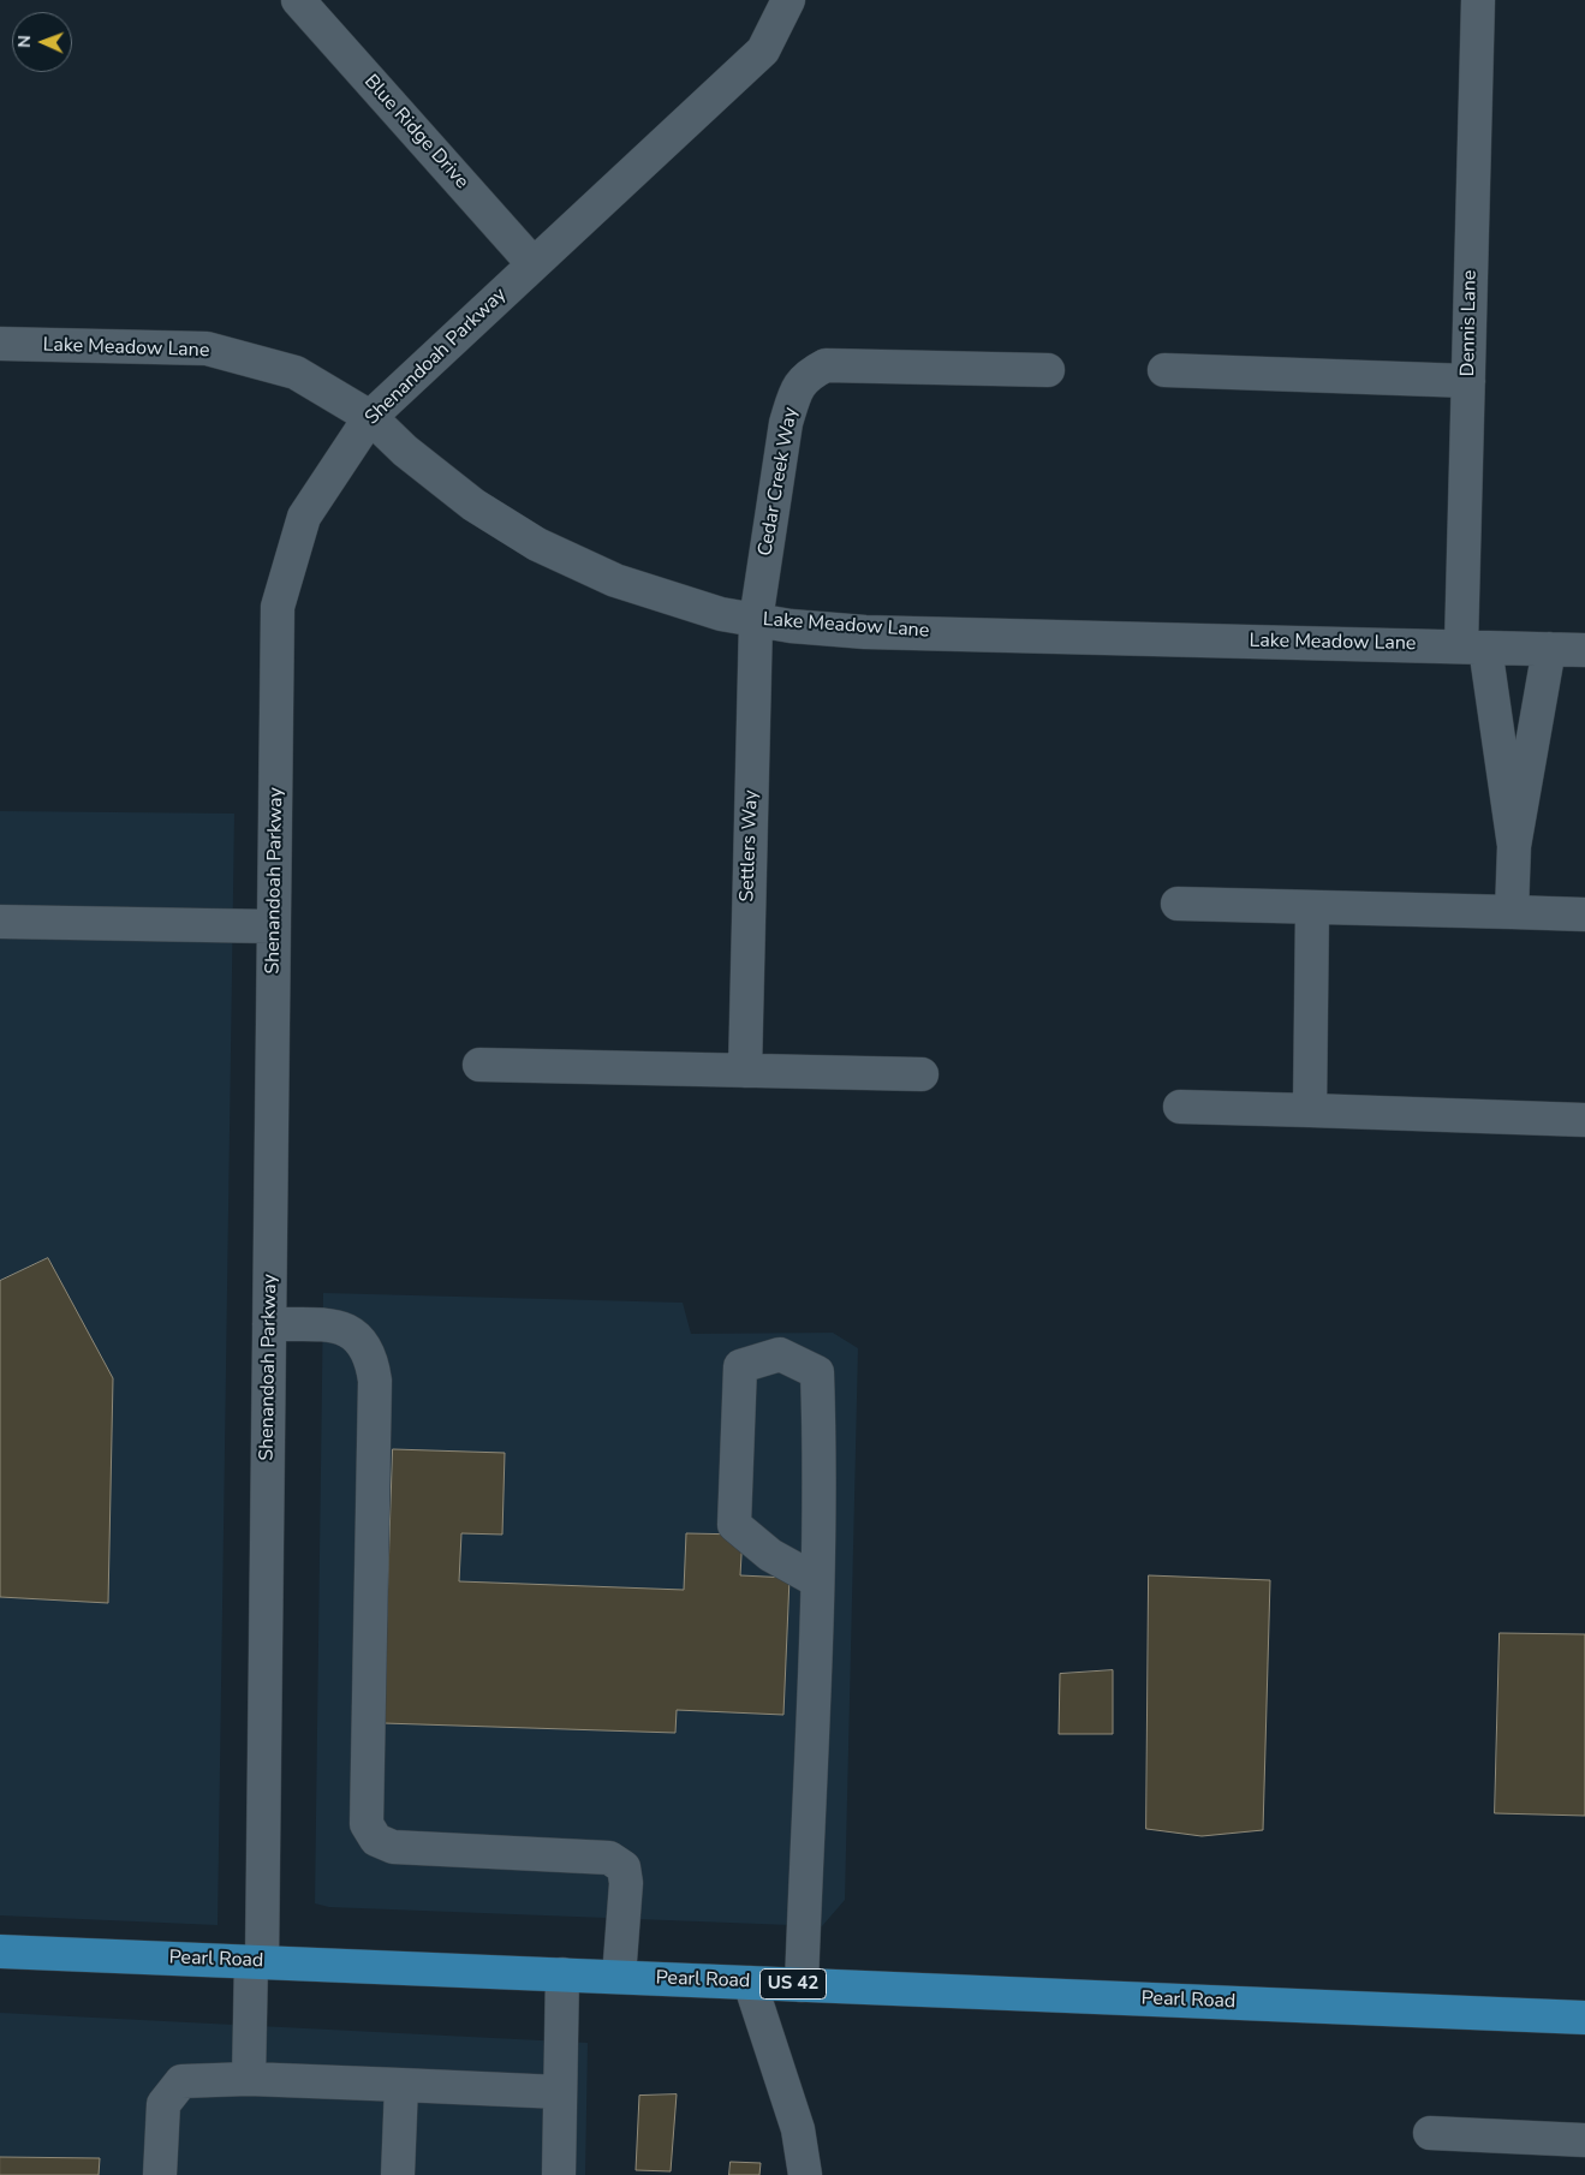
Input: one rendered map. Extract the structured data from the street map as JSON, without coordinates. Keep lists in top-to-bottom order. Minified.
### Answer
{"streets":{"main road":["Pearl Road","US 42"],"street":["Blue Ridge Drive","Dennis Lane","Lake Meadow Lane","Shenandoah Parkway","Cedar Creek Way","Settlers Way"]},"crossings":[["Blue Ridge Drive","Shenandoah Parkway"],["Dennis Lane","Lake Meadow Lane"],["Lake Meadow Lane","Shenandoah Parkway"],["Lake Meadow Lane","Cedar Creek Way"],["Lake Meadow Lane","Settlers Way"],["Shenandoah Parkway","Pearl Road"],["Cedar Creek Way","Settlers Way"]],"north":"left"}
